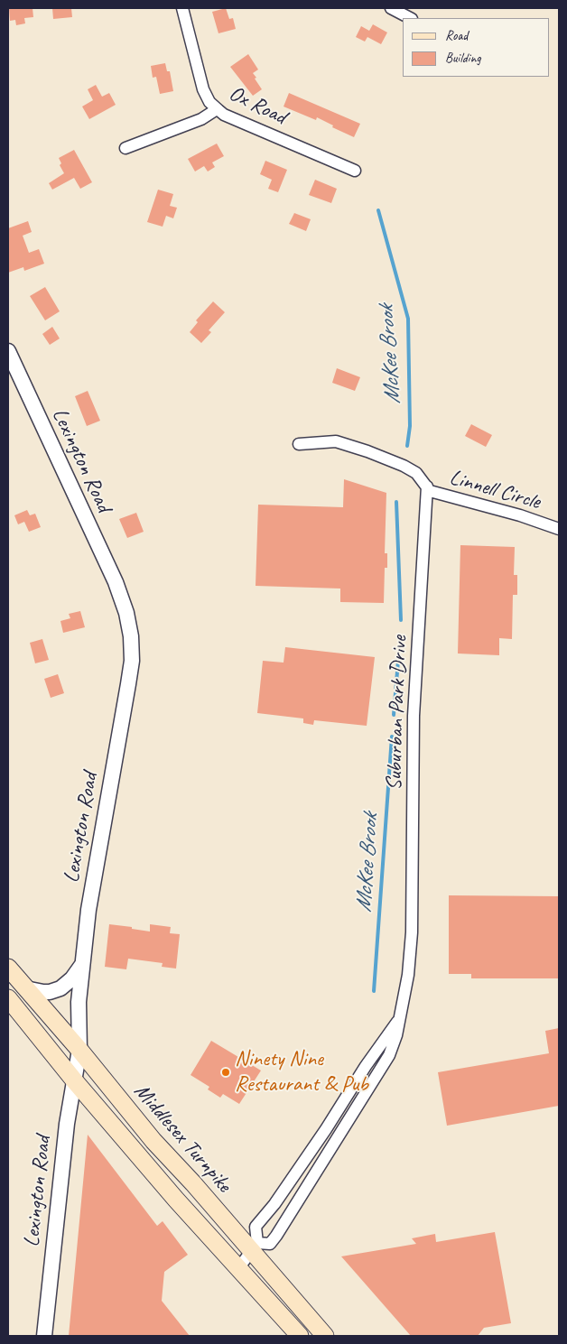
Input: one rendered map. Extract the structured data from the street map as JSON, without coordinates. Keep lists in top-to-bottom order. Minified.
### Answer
{"streets":{"main road":["Middlesex Turnpike"],"street":["Ox Road","Lexington Road","Linnell Circle","Suburban Park Drive"]},"crossings":[["Lexington Road","Middlesex Turnpike"],["Linnell Circle","Suburban Park Drive"],["Suburban Park Drive","Middlesex Turnpike"]],"water":["McKee Brook"],"places":["Ninety Nine Restaurant & Pub"],"legend":["Road","Building"]}
